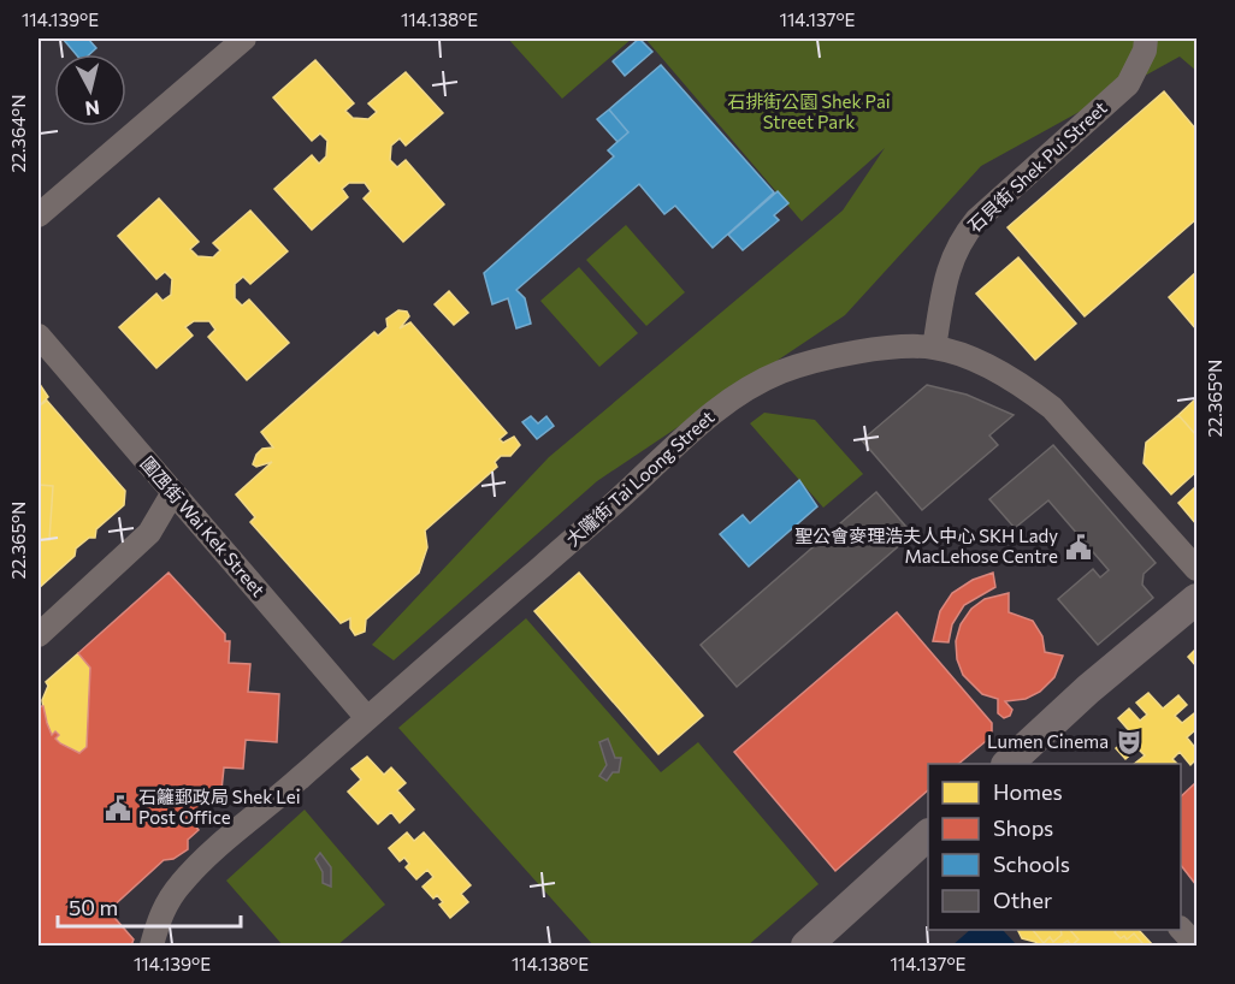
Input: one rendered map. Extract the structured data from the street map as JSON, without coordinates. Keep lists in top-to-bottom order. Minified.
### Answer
{"streets":{"street":["石貝街 Shek Pui Street","大隴街 Tai Loong Street","圍乪街 Wai Kek Street"]},"crossings":[["石貝街 Shek Pui Street","大隴街 Tai Loong Street"],["大隴街 Tai Loong Street","圍乪街 Wai Kek Street"]],"parks":["石排街公園 Shek Pai Street Park"],"places":{"public building":["聖公會麥理浩夫人中心 SKH Lady MacLehose Centre","石籬郵政局 Shek Lei Post Office"],"theatre":["Lumen Cinema"]},"legend":["Homes","Shops","Schools","Other"],"scale_bar":"50 m","north":"bottom","coordinates":["114.139°E","114.138°E","114.137°E","22.364°N","22.365°N"]}
